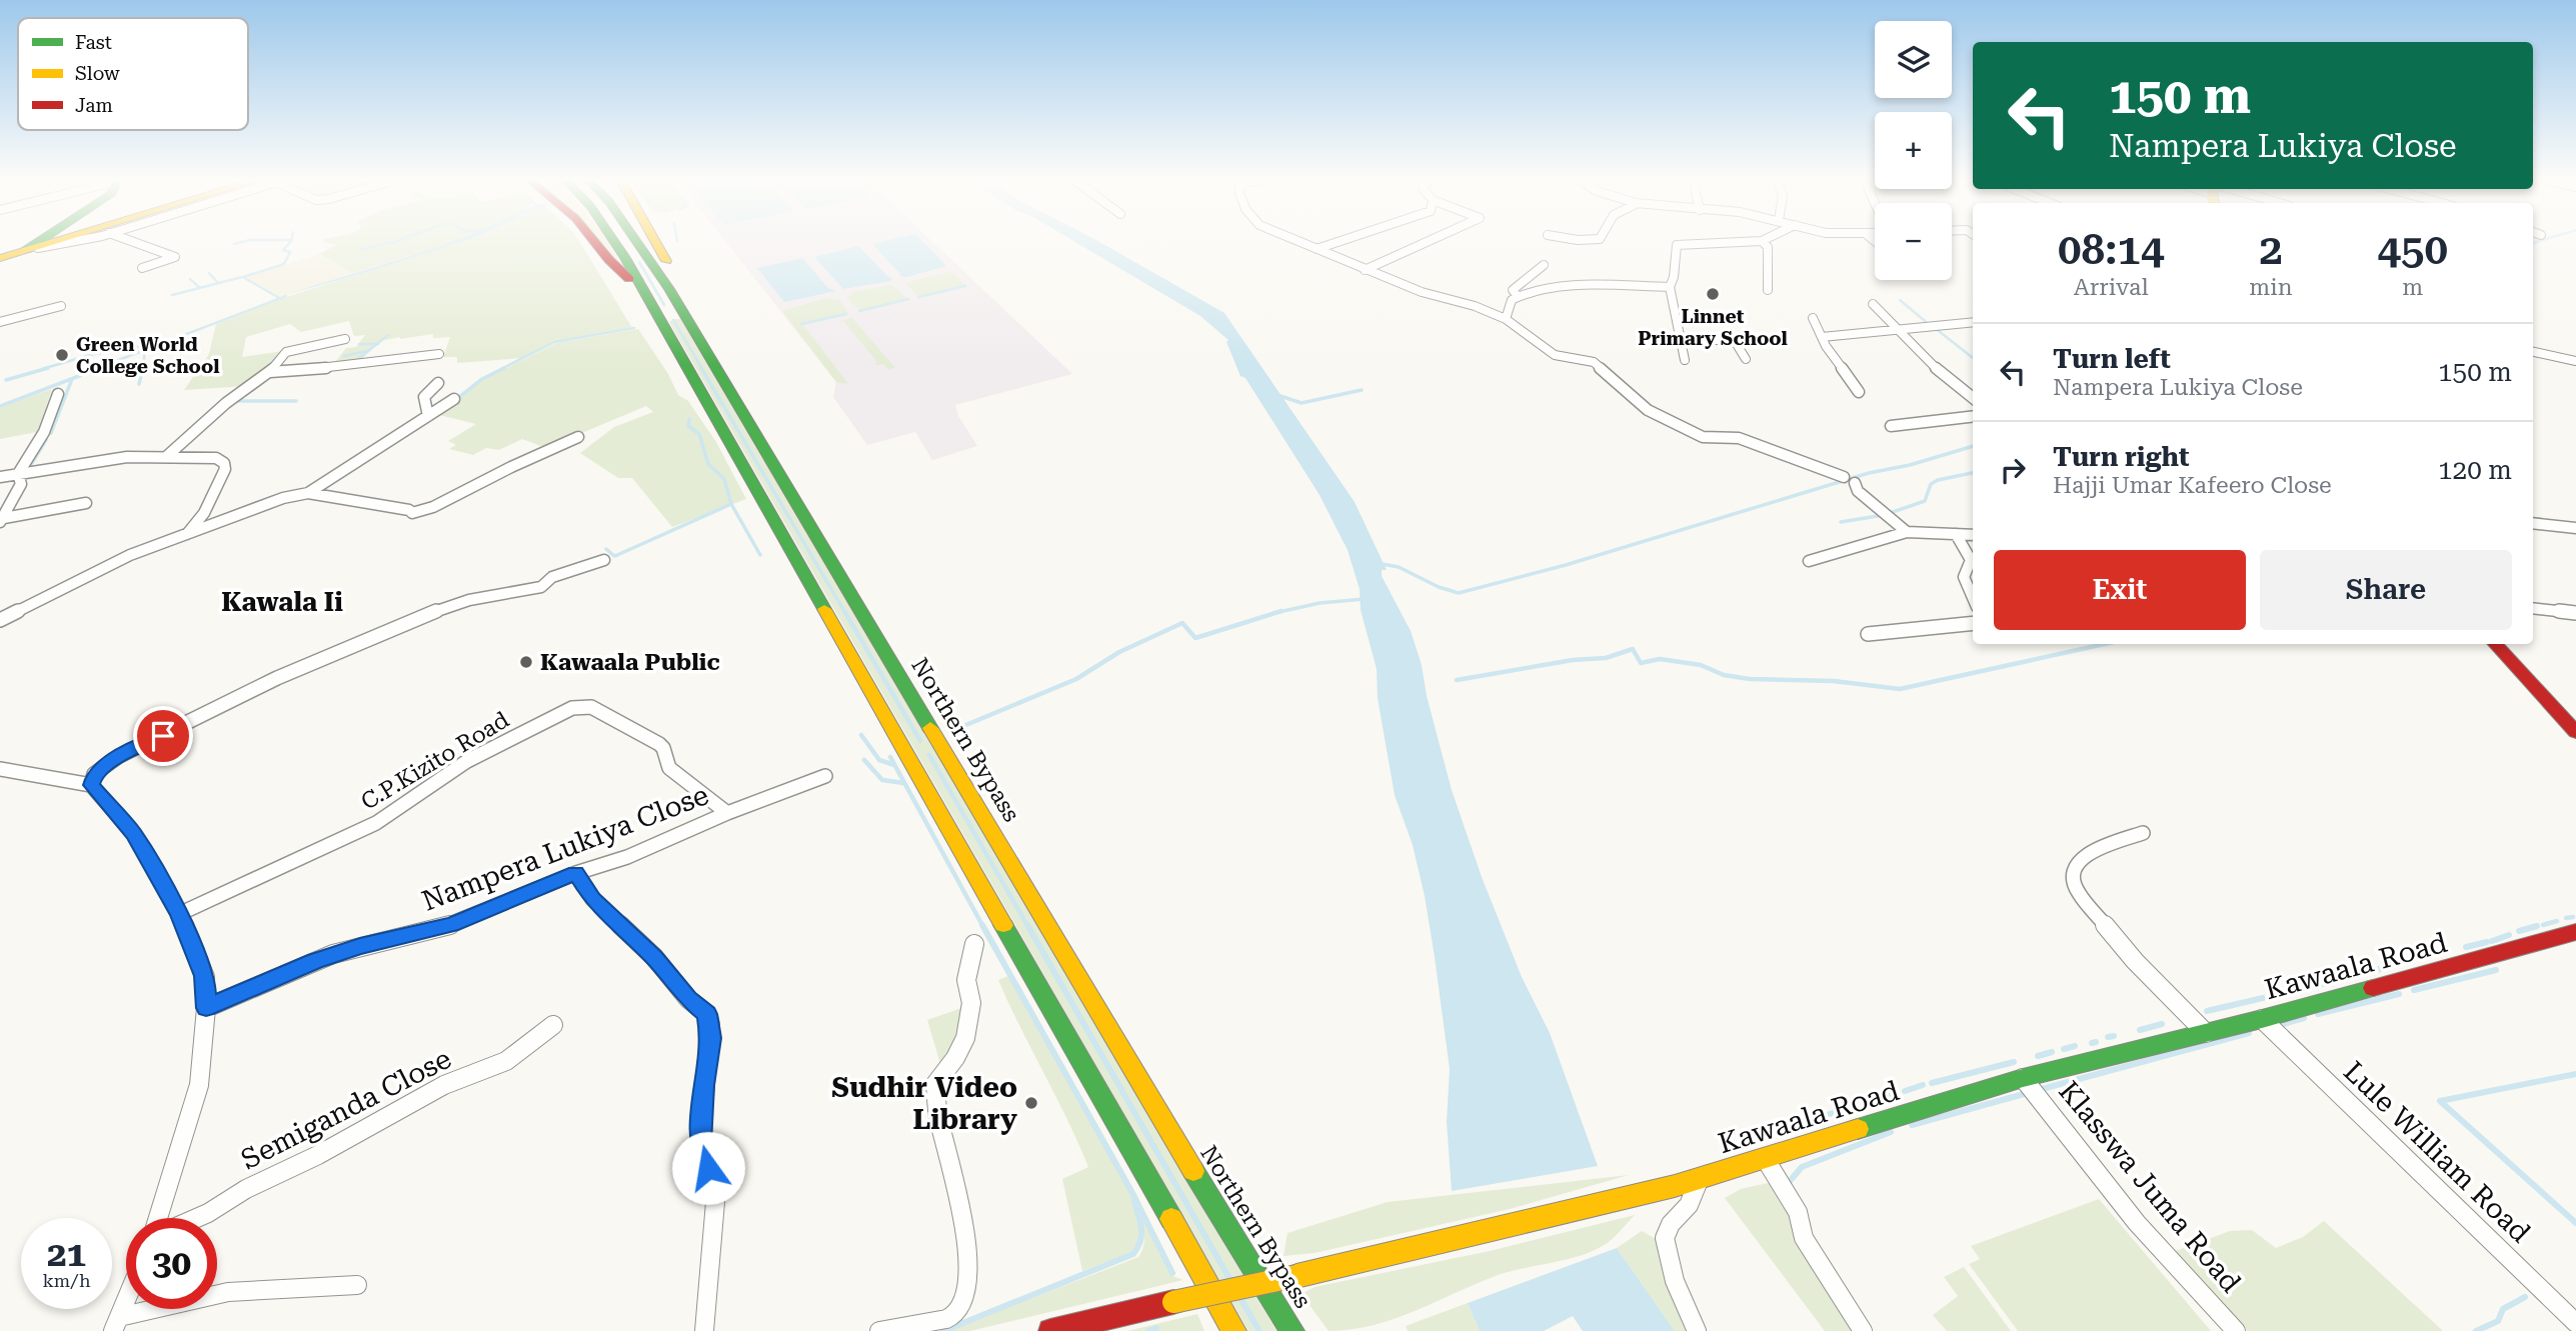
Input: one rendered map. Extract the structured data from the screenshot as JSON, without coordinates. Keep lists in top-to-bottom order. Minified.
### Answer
{"streets":{"main road":["Northern Bypass","Kawaala Road"],"street":["C.P.Kizito Road","Nampera Lukiya Close","Semiganda Close","Lule William Road","Klasswa Juma Road"]},"crossings":[["C.P.Kizito Road","Nampera Lukiya Close"],["Kawaala Road","Lule William Road"],["Kawaala Road","Klasswa Juma Road"]],"districts":["Kawala Ii"],"places":["Linnet Primary School","Green World College School","Kawaala Public","Sudhir Video Library"],"legend":["Fast","Slow","Jam"],"page":{"map_buttons":["+","−"],"turn":["150 m","Nampera Lukiya Close"],"eta":["08:14","Arrival","2","min","450","m"],"list":[{"name":"Turn left","note":"Nampera Lukiya Close","value":"150 m"},{"name":"Turn right","note":"Hajji Umar Kafeero Close","value":"120 m"}],"buttons":["Exit","Share"],"speed":"21 km/h","limit":"30"}}
